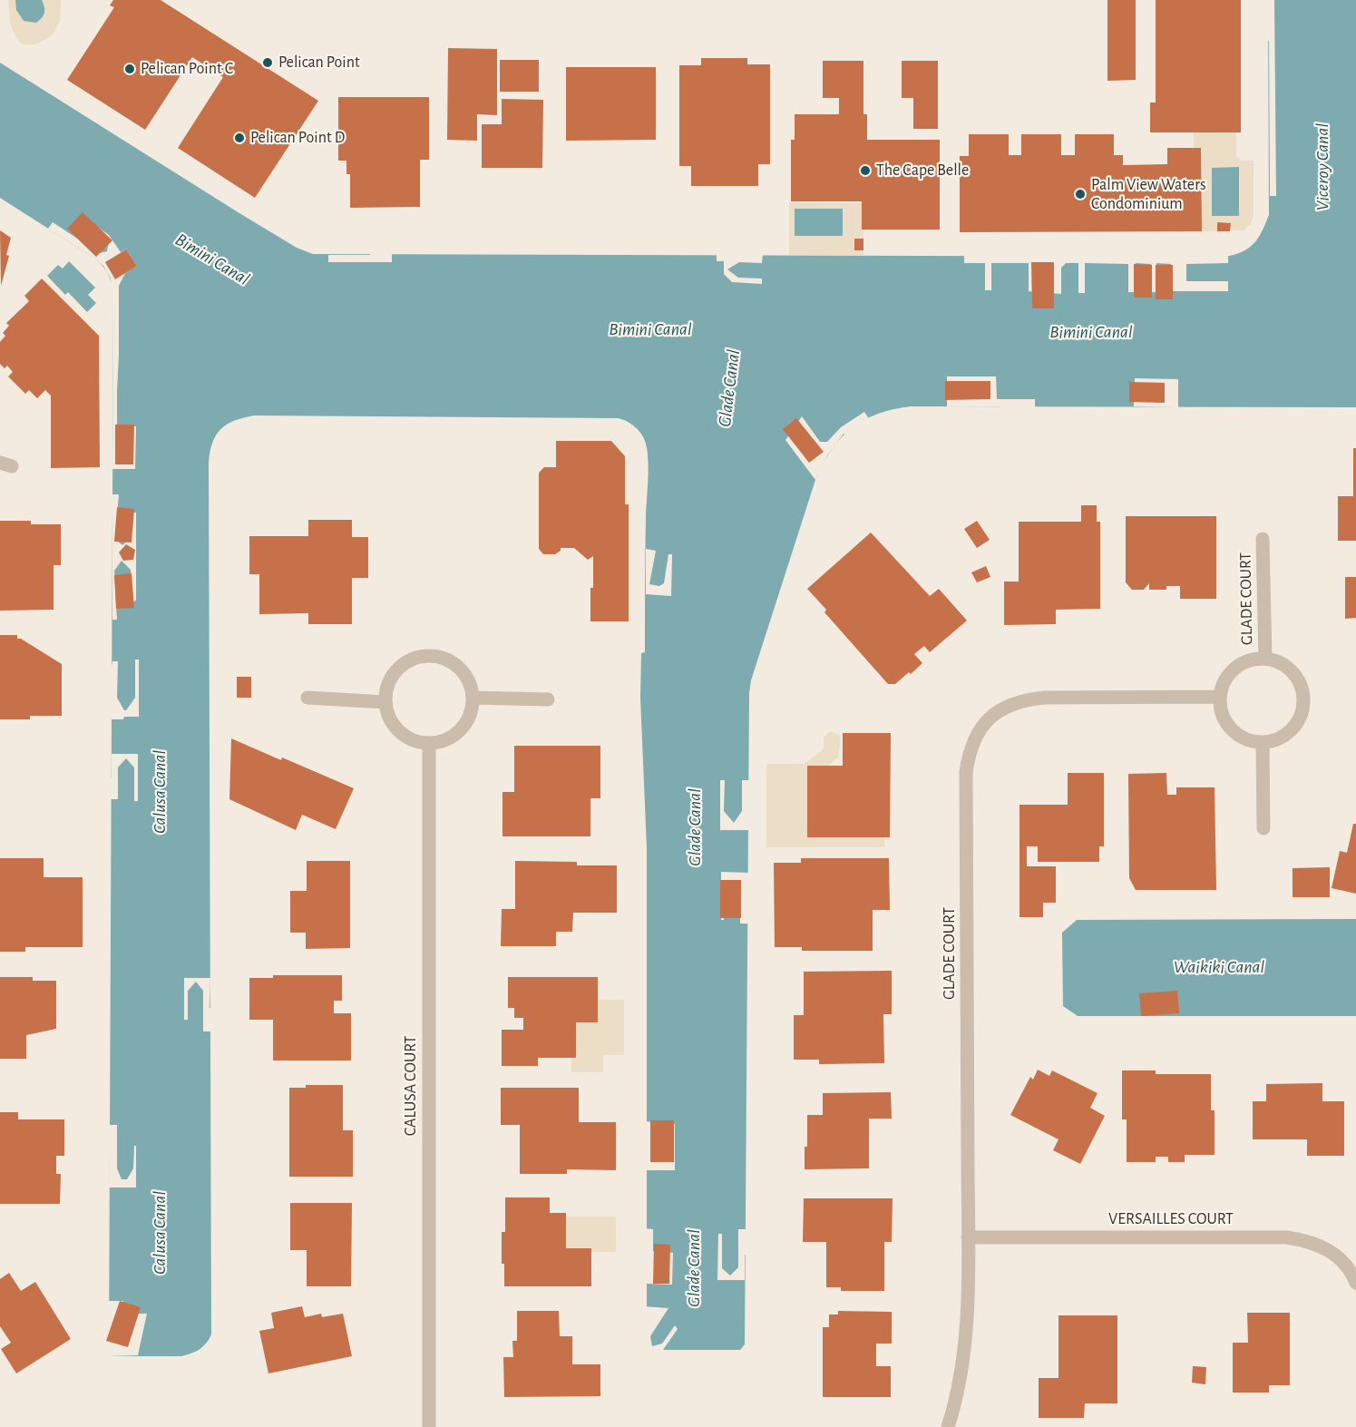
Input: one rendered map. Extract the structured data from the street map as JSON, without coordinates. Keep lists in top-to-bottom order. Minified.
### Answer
{"streets":{"street":["GLADE COURT","CALUSA COURT","VERSAILLES COURT"]},"crossings":[["GLADE COURT","VERSAILLES COURT"]],"water":["Viceroy Canal","Bimini Canal","Glade Canal","Calusa Canal","Waikiki Canal"],"places":["Pelican Point","Pelican Point C","Pelican Point D","The Cape Belle","Palm View Waters Condominium"]}
